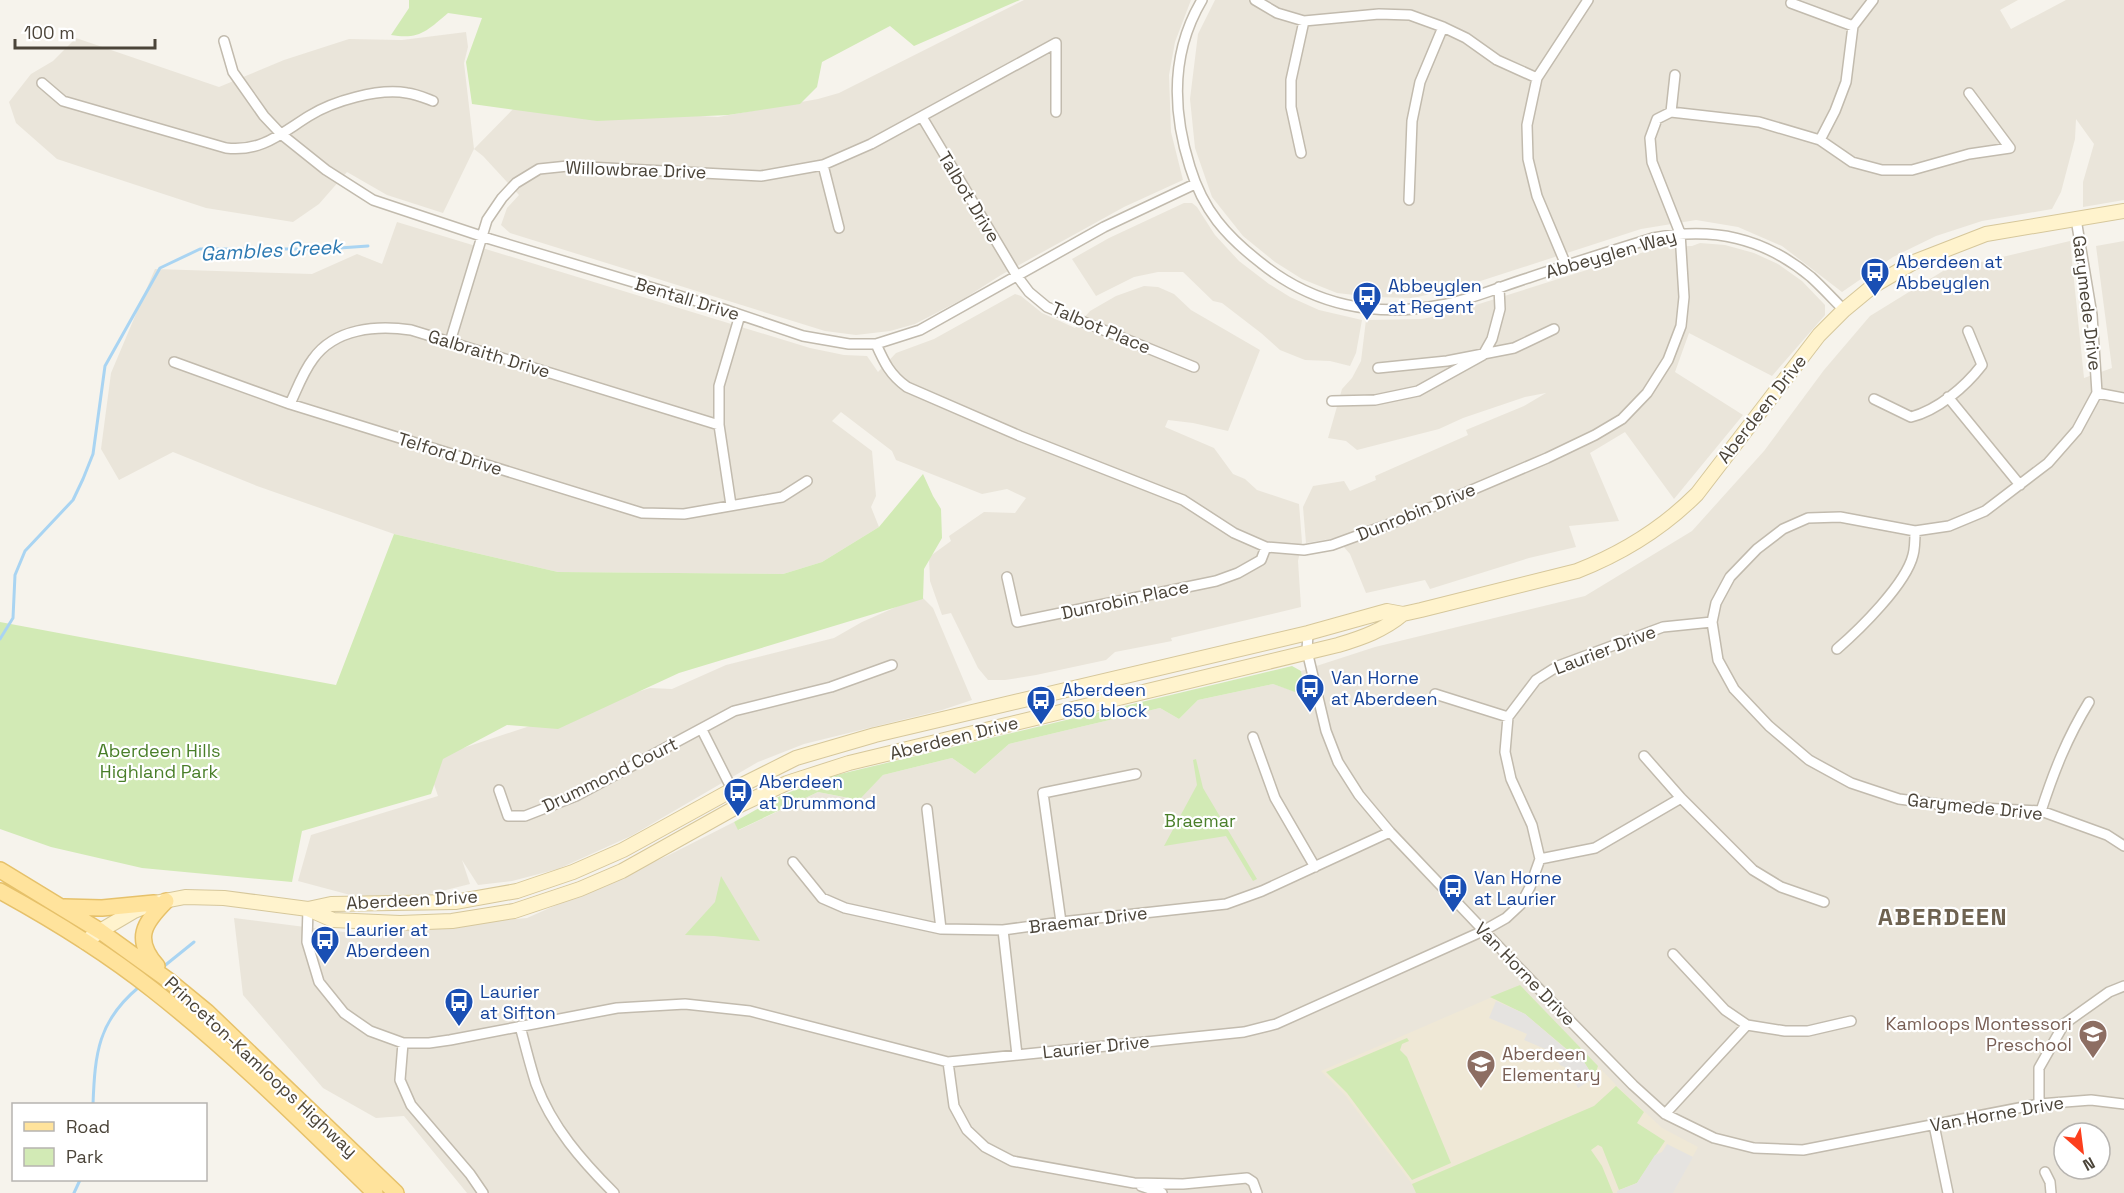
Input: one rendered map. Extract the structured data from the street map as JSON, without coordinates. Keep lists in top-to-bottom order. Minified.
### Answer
{"streets":{"main road":["Aberdeen Drive","Princeton-Kamloops Highway"],"street":["Willowbrae Drive","Talbot Drive","Abbeyglen Way","Bentall Drive","Garymede Drive","Talbot Place","Galbraith Drive","Telford Drive","Dunrobin Drive","Dunrobin Place","Laurier Drive","Drummond Court","Braemar Drive","Van Horne Drive"]},"crossings":[["Willowbrae Drive","Talbot Drive"],["Willowbrae Drive","Bentall Drive"],["Willowbrae Drive","Galbraith Drive"],["Talbot Drive","Bentall Drive"],["Talbot Drive","Talbot Place"],["Abbeyglen Way","Bentall Drive"],["Abbeyglen Way","Aberdeen Drive"],["Abbeyglen Way","Dunrobin Drive"],["Bentall Drive","Talbot Place"],["Bentall Drive","Dunrobin Drive"],["Garymede Drive","Aberdeen Drive"],["Garymede Drive","Laurier Drive"],["Galbraith Drive","Telford Drive"],["Aberdeen Drive","Laurier Drive"],["Aberdeen Drive","Van Horne Drive"],["Aberdeen Drive","Princeton-Kamloops Highway"],["Dunrobin Drive","Dunrobin Place"],["Laurier Drive","Van Horne Drive"],["Braemar Drive","Van Horne Drive"]],"districts":["ABERDEEN"],"water":["Gambles Creek"],"parks":["Aberdeen Hills Highland Park","Braemar"],"places":{"bus stop":["Aberdeen at Abbeyglen","Abbeyglen at Regent","Van Horne at Aberdeen","Aberdeen 650 block","Aberdeen at Drummond","Van Horne at Laurier","Laurier at Aberdeen","Laurier at Sifton"],"school or university":["Kamloops Montessori Preschool","Aberdeen Elementary"]},"legend":["Road","Park"],"scale_bar":"100 m","north":"bottom right"}
